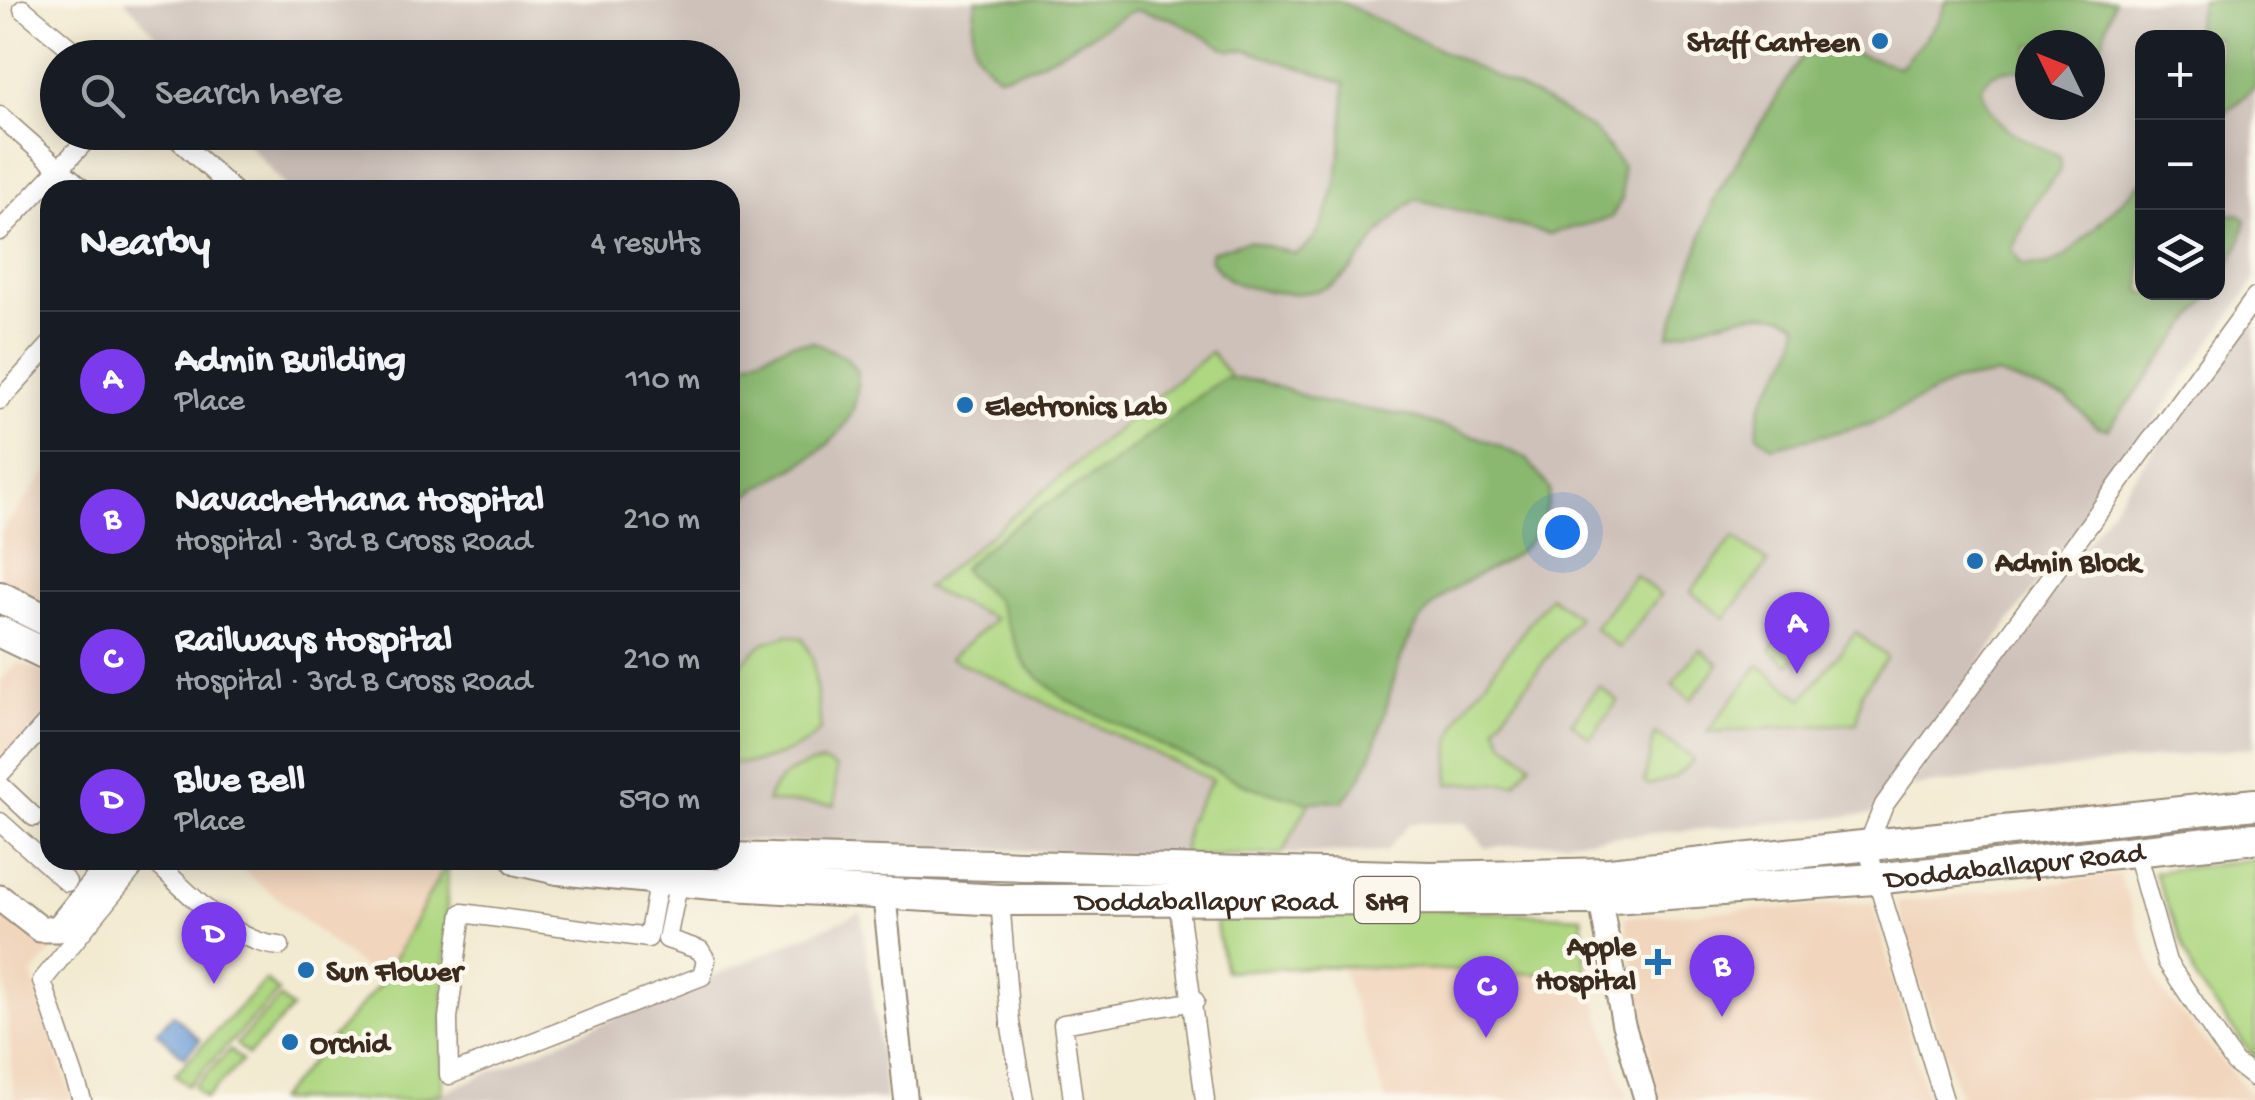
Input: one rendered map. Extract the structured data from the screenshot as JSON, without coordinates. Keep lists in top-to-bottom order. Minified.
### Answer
{"streets":{"main road":["Doddaballapur Road","SH9"]},"places":{"other":["Staff Canteen","Electronics Lab","Admin Block","Sun Flower","Orchid"],"health":["Apple Hospital"]},"north":"top left","page":{"map_buttons":["+","−"],"search":"Search here","heading":["Nearby","4 results"],"list":[{"mark":"A","name":"Admin Building","note":"Place","value":"110 m"},{"mark":"B","name":"Navachethana Hospital","note":"Hospital · 3rd B Cross Road","value":"210 m"},{"mark":"C","name":"Railways Hospital","note":"Hospital · 3rd B Cross Road","value":"210 m"},{"mark":"D","name":"Blue Bell","note":"Place","value":"590 m"}],"pins":["A","D","B","C"]}}
